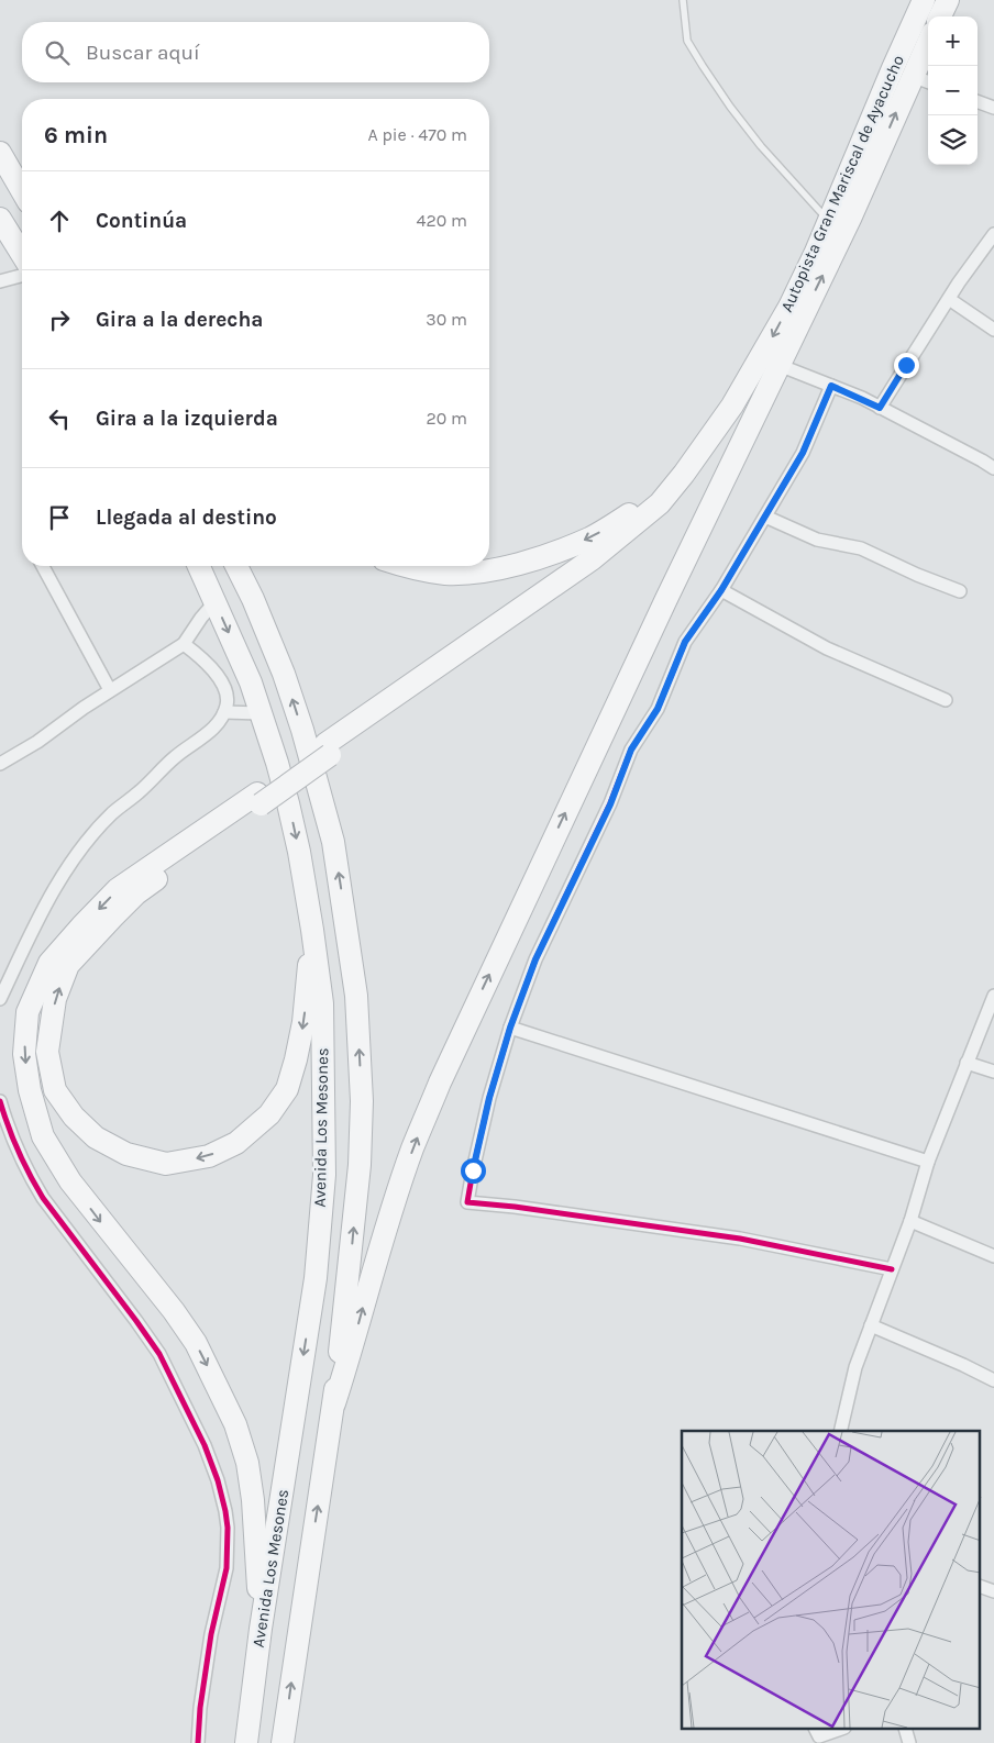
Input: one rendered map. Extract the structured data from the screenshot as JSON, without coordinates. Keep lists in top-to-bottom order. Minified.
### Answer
{"streets":{"highway":["Autopista Gran Mariscal de Ayacucho","Avenida Los Mesones"]},"page":{"map_buttons":["+","−"],"search":"Buscar aquí","heading":["6 min","A pie · 470 m"],"list":[["Continúa","420 m"],["Gira a la derecha","30 m"],["Gira a la izquierda","20 m"],"Llegada al destino"]}}
